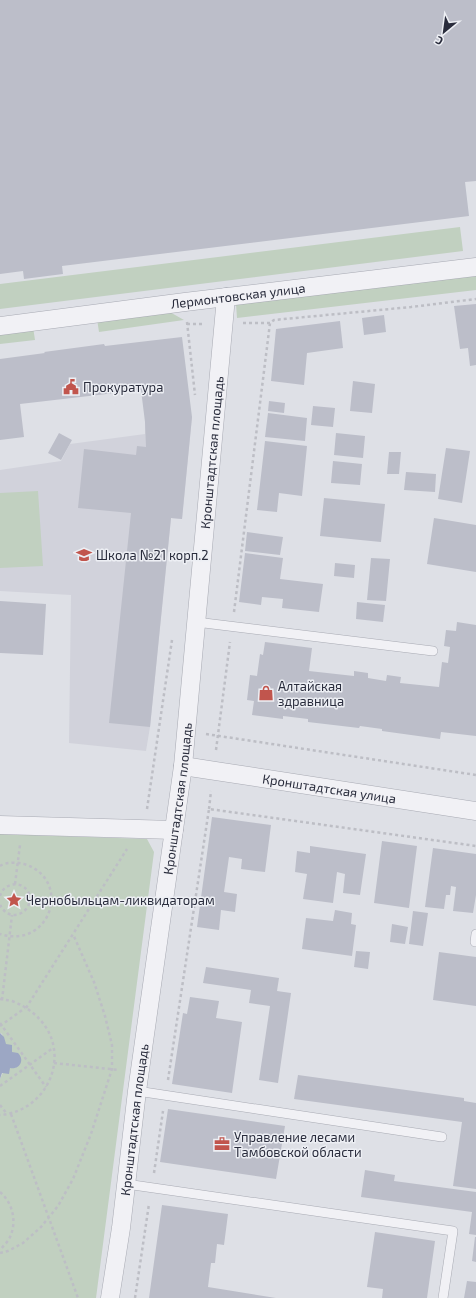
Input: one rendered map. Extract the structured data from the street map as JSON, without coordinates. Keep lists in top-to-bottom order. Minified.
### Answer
{"streets":{"street":["Лермонтовская улица","Кронштадтская площадь","Кронштадтская улица"]},"crossings":[["Лермонтовская улица","Кронштадтская площадь"],["Кронштадтская площадь","Кронштадтская улица"]],"places":{"public building":["Прокуратура"],"school or university":["Школа №21 корп.2"],"shop":["Алтайская здравница"],"place":["Чернобыльцам-ликвидаторам"],"office":["Управление лесами Тамбовской области"]},"north":"bottom left"}
